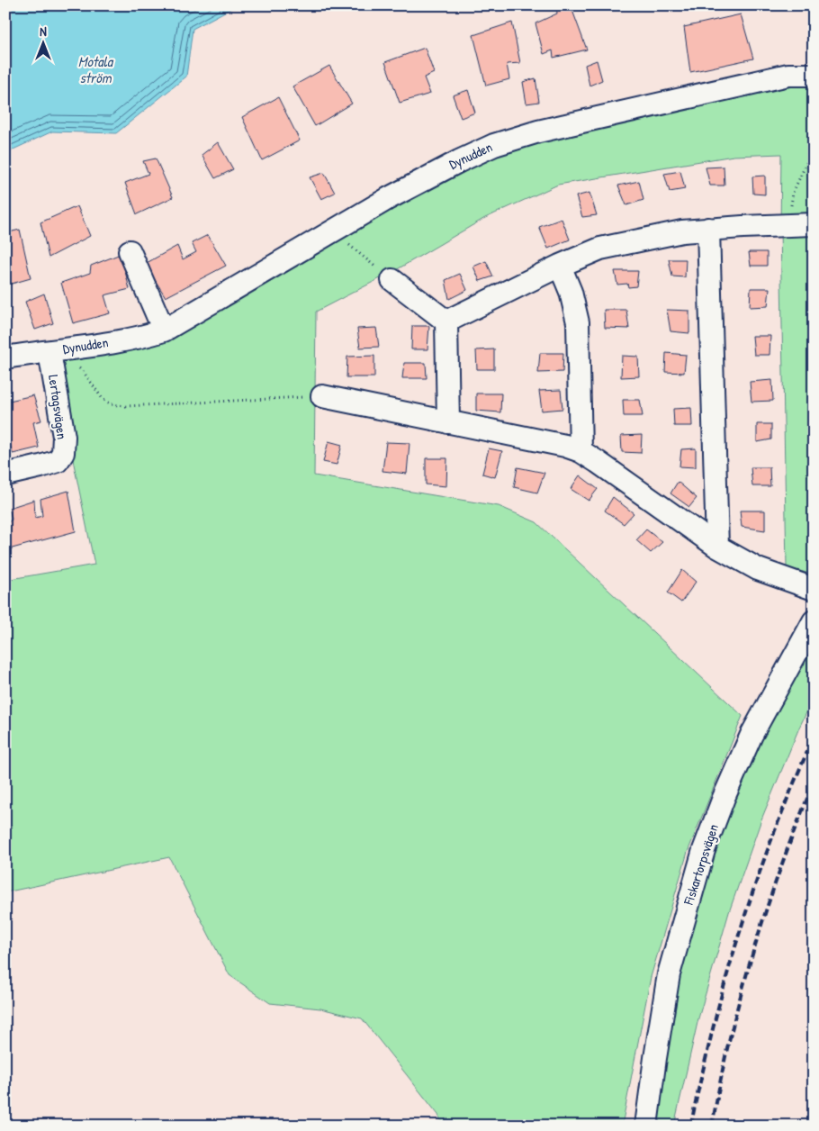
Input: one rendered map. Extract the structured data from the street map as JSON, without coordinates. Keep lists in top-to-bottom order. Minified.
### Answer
{"streets":{"street":["Dynudden","Lertagsvägen","Fiskartorpsvägen"]},"crossings":[["Dynudden","Lertagsvägen"]],"water":["Motala ström"],"north":"top"}
